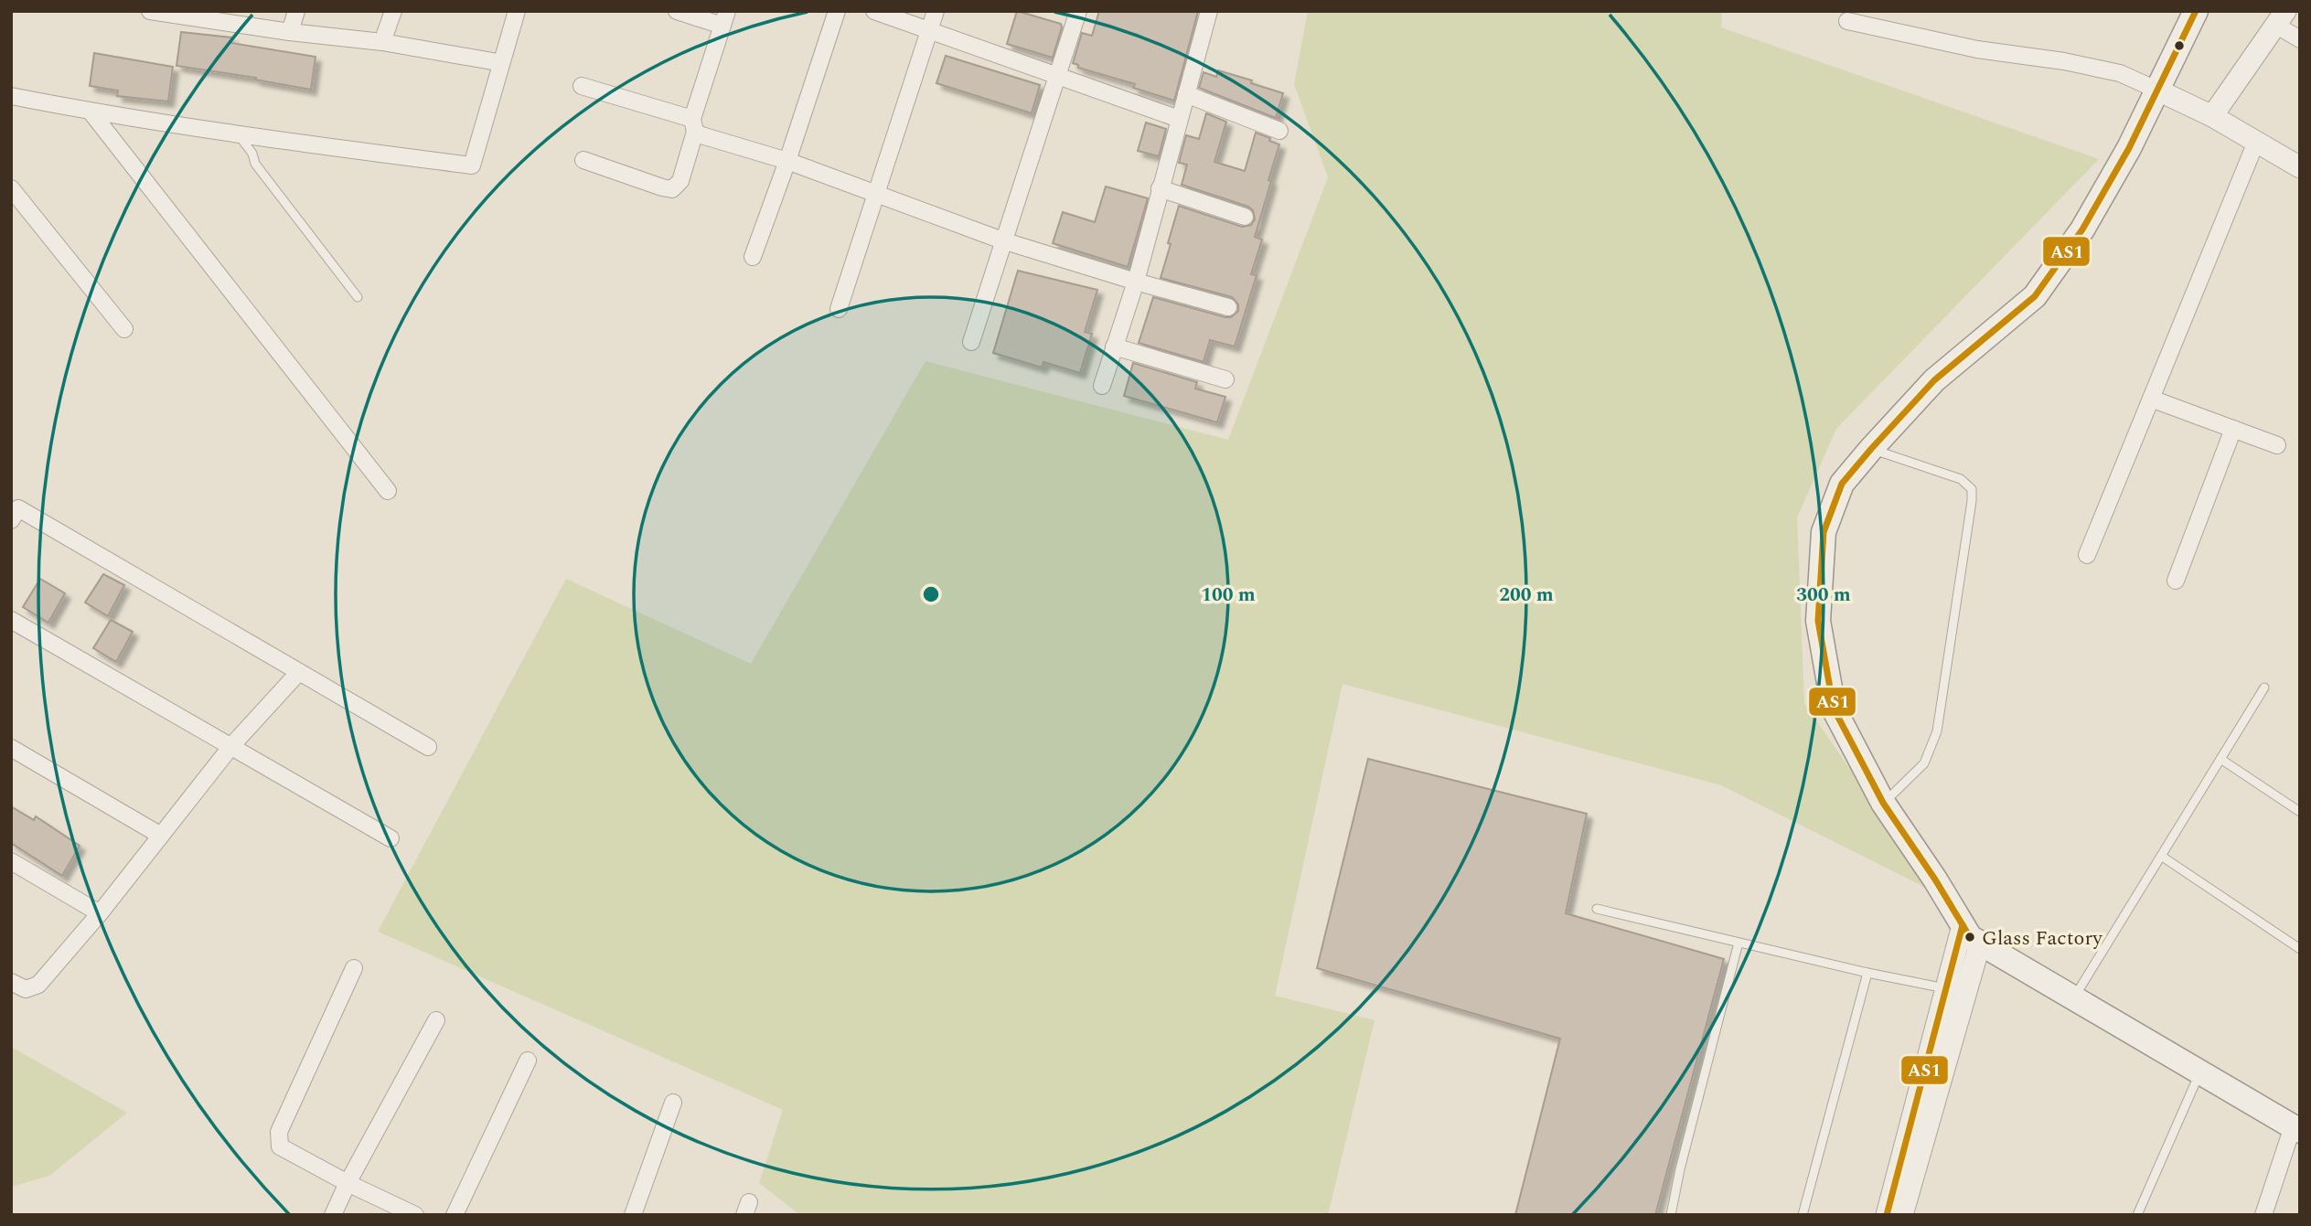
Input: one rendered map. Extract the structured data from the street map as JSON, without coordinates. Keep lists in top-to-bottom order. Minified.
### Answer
{"places":["Glass Factory"],"lines":["transit line AS1"],"rings":["100 m","200 m","300 m"]}
